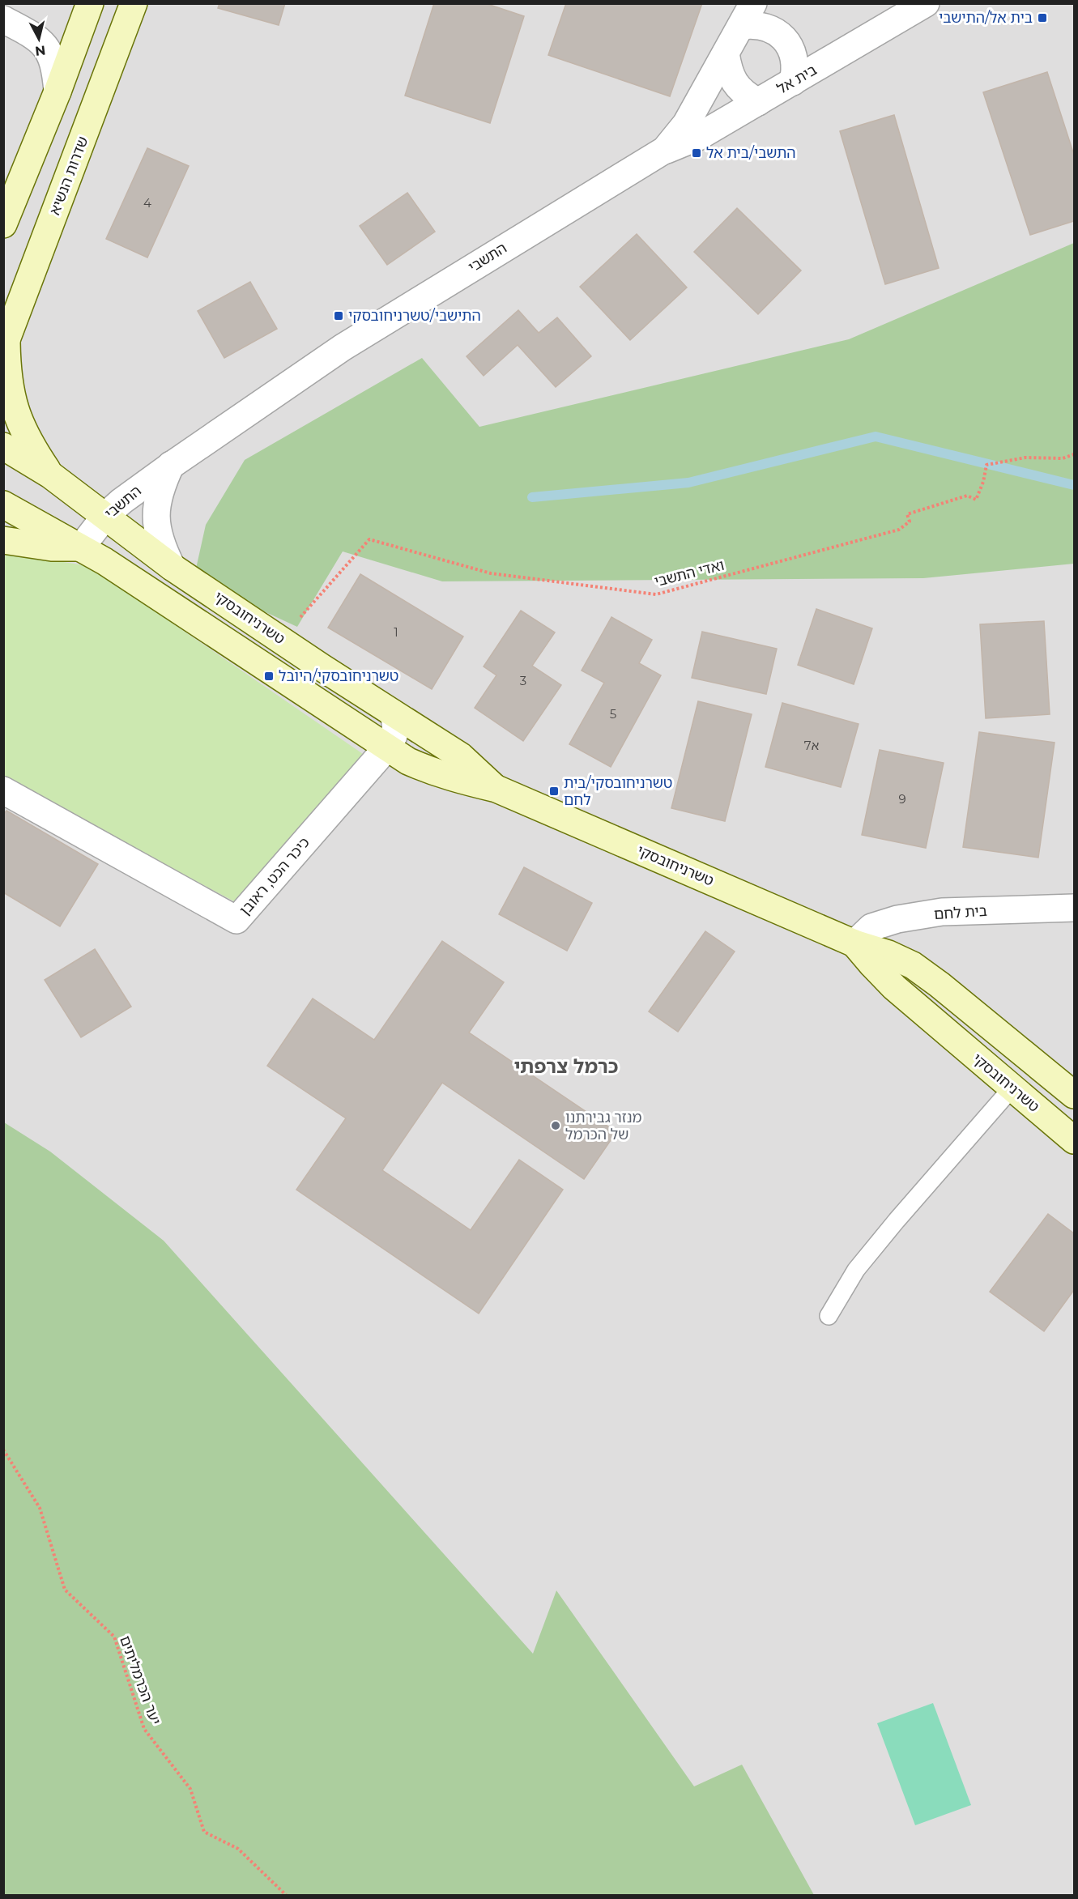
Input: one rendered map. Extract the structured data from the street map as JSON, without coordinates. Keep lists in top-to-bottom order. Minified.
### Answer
{"streets":{"street":["בית אל","שדרות הנשיא","התשבי","טשרניחובסקי","כיכר הכט, ראובן","בית לחם"],"path":["ואדי התשבי","יער הכרמליתים"]},"crossings":[["בית אל","התשבי"],["התשבי","טשרניחובסקי"],["ואדי התשבי","טשרניחובסקי"],["טשרניחובסקי","כיכר הכט, ראובן"],["טשרניחובסקי","בית לחם"]],"districts":["כרמל צרפתי"],"places":{"transit":["בית אל/התישבי","התשבי/בית אל","התישבי/טשרניחובסקי","טשרניחובסקי/היובל","טשרניחובסקי/בית לחם"],"other":["מנזר גבירתנו של הכרמל"]},"house_numbers":["4","1","3","5","7א","9"],"north":"bottom"}
